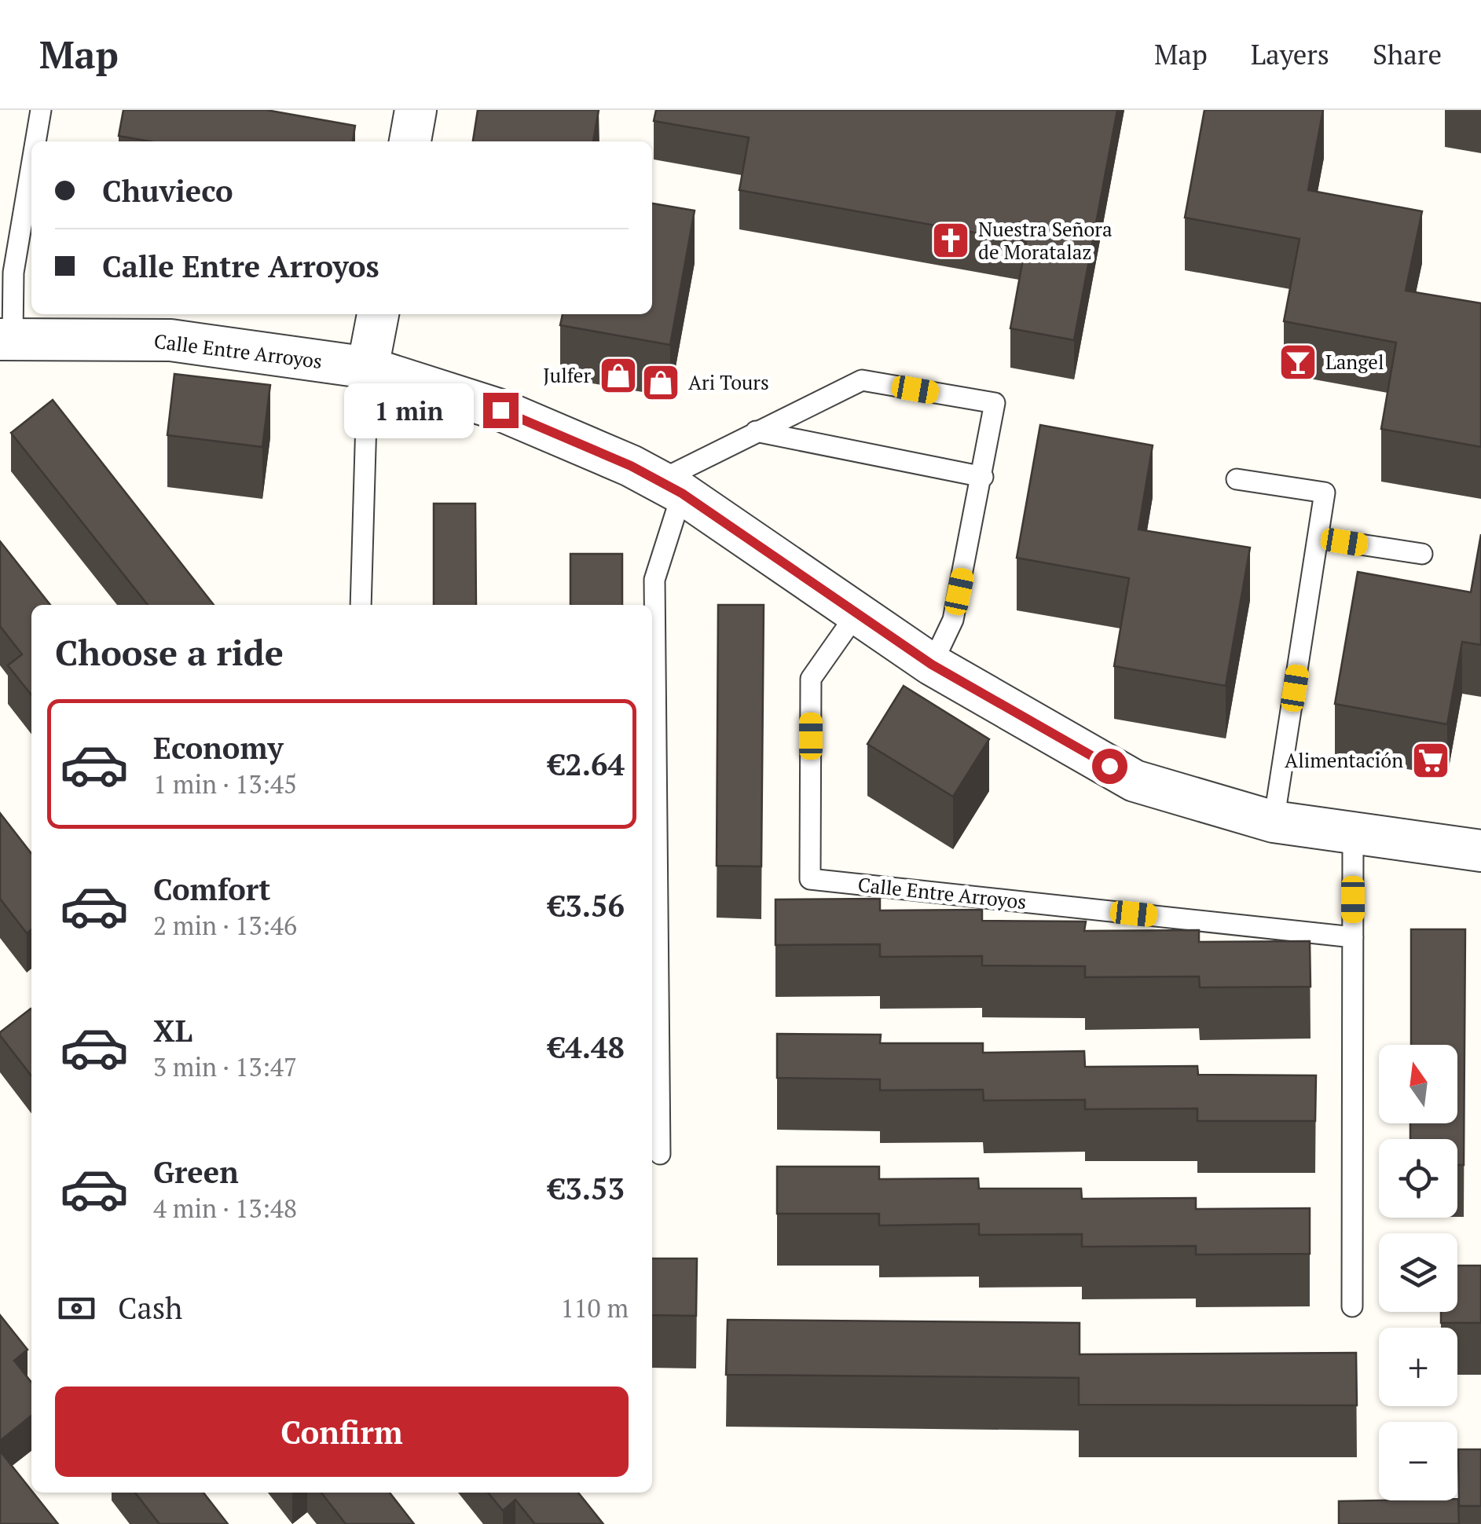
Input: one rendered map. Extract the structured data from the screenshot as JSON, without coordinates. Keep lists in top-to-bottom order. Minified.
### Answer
{"streets":{"street":["Calle Entre Arroyos"]},"places":{"church":["Nuestra Señora de Moratalaz"],"bar":["Langel"],"shop":["Julfer","Ari Tours"],"supermarket":["Alimentación"]},"north":"top","page":{"header":"Map","nav":["Map","Layers","Share"],"banner":["Chuvieco","Calle Entre Arroyos"],"bubble":"1 min","heading":"Choose a ride","list":[{"name":"Economy","note":"1 min · 13:45","value":"€2.64"},{"name":"Comfort","note":"2 min · 13:46","value":"€3.56"},{"name":"XL","note":"3 min · 13:47","value":"€4.48"},{"name":"Green","note":"4 min · 13:48","value":"€3.53"}],"map_buttons":["+","−"],"pay":["Cash","110 m"],"buttons":"Confirm"}}
